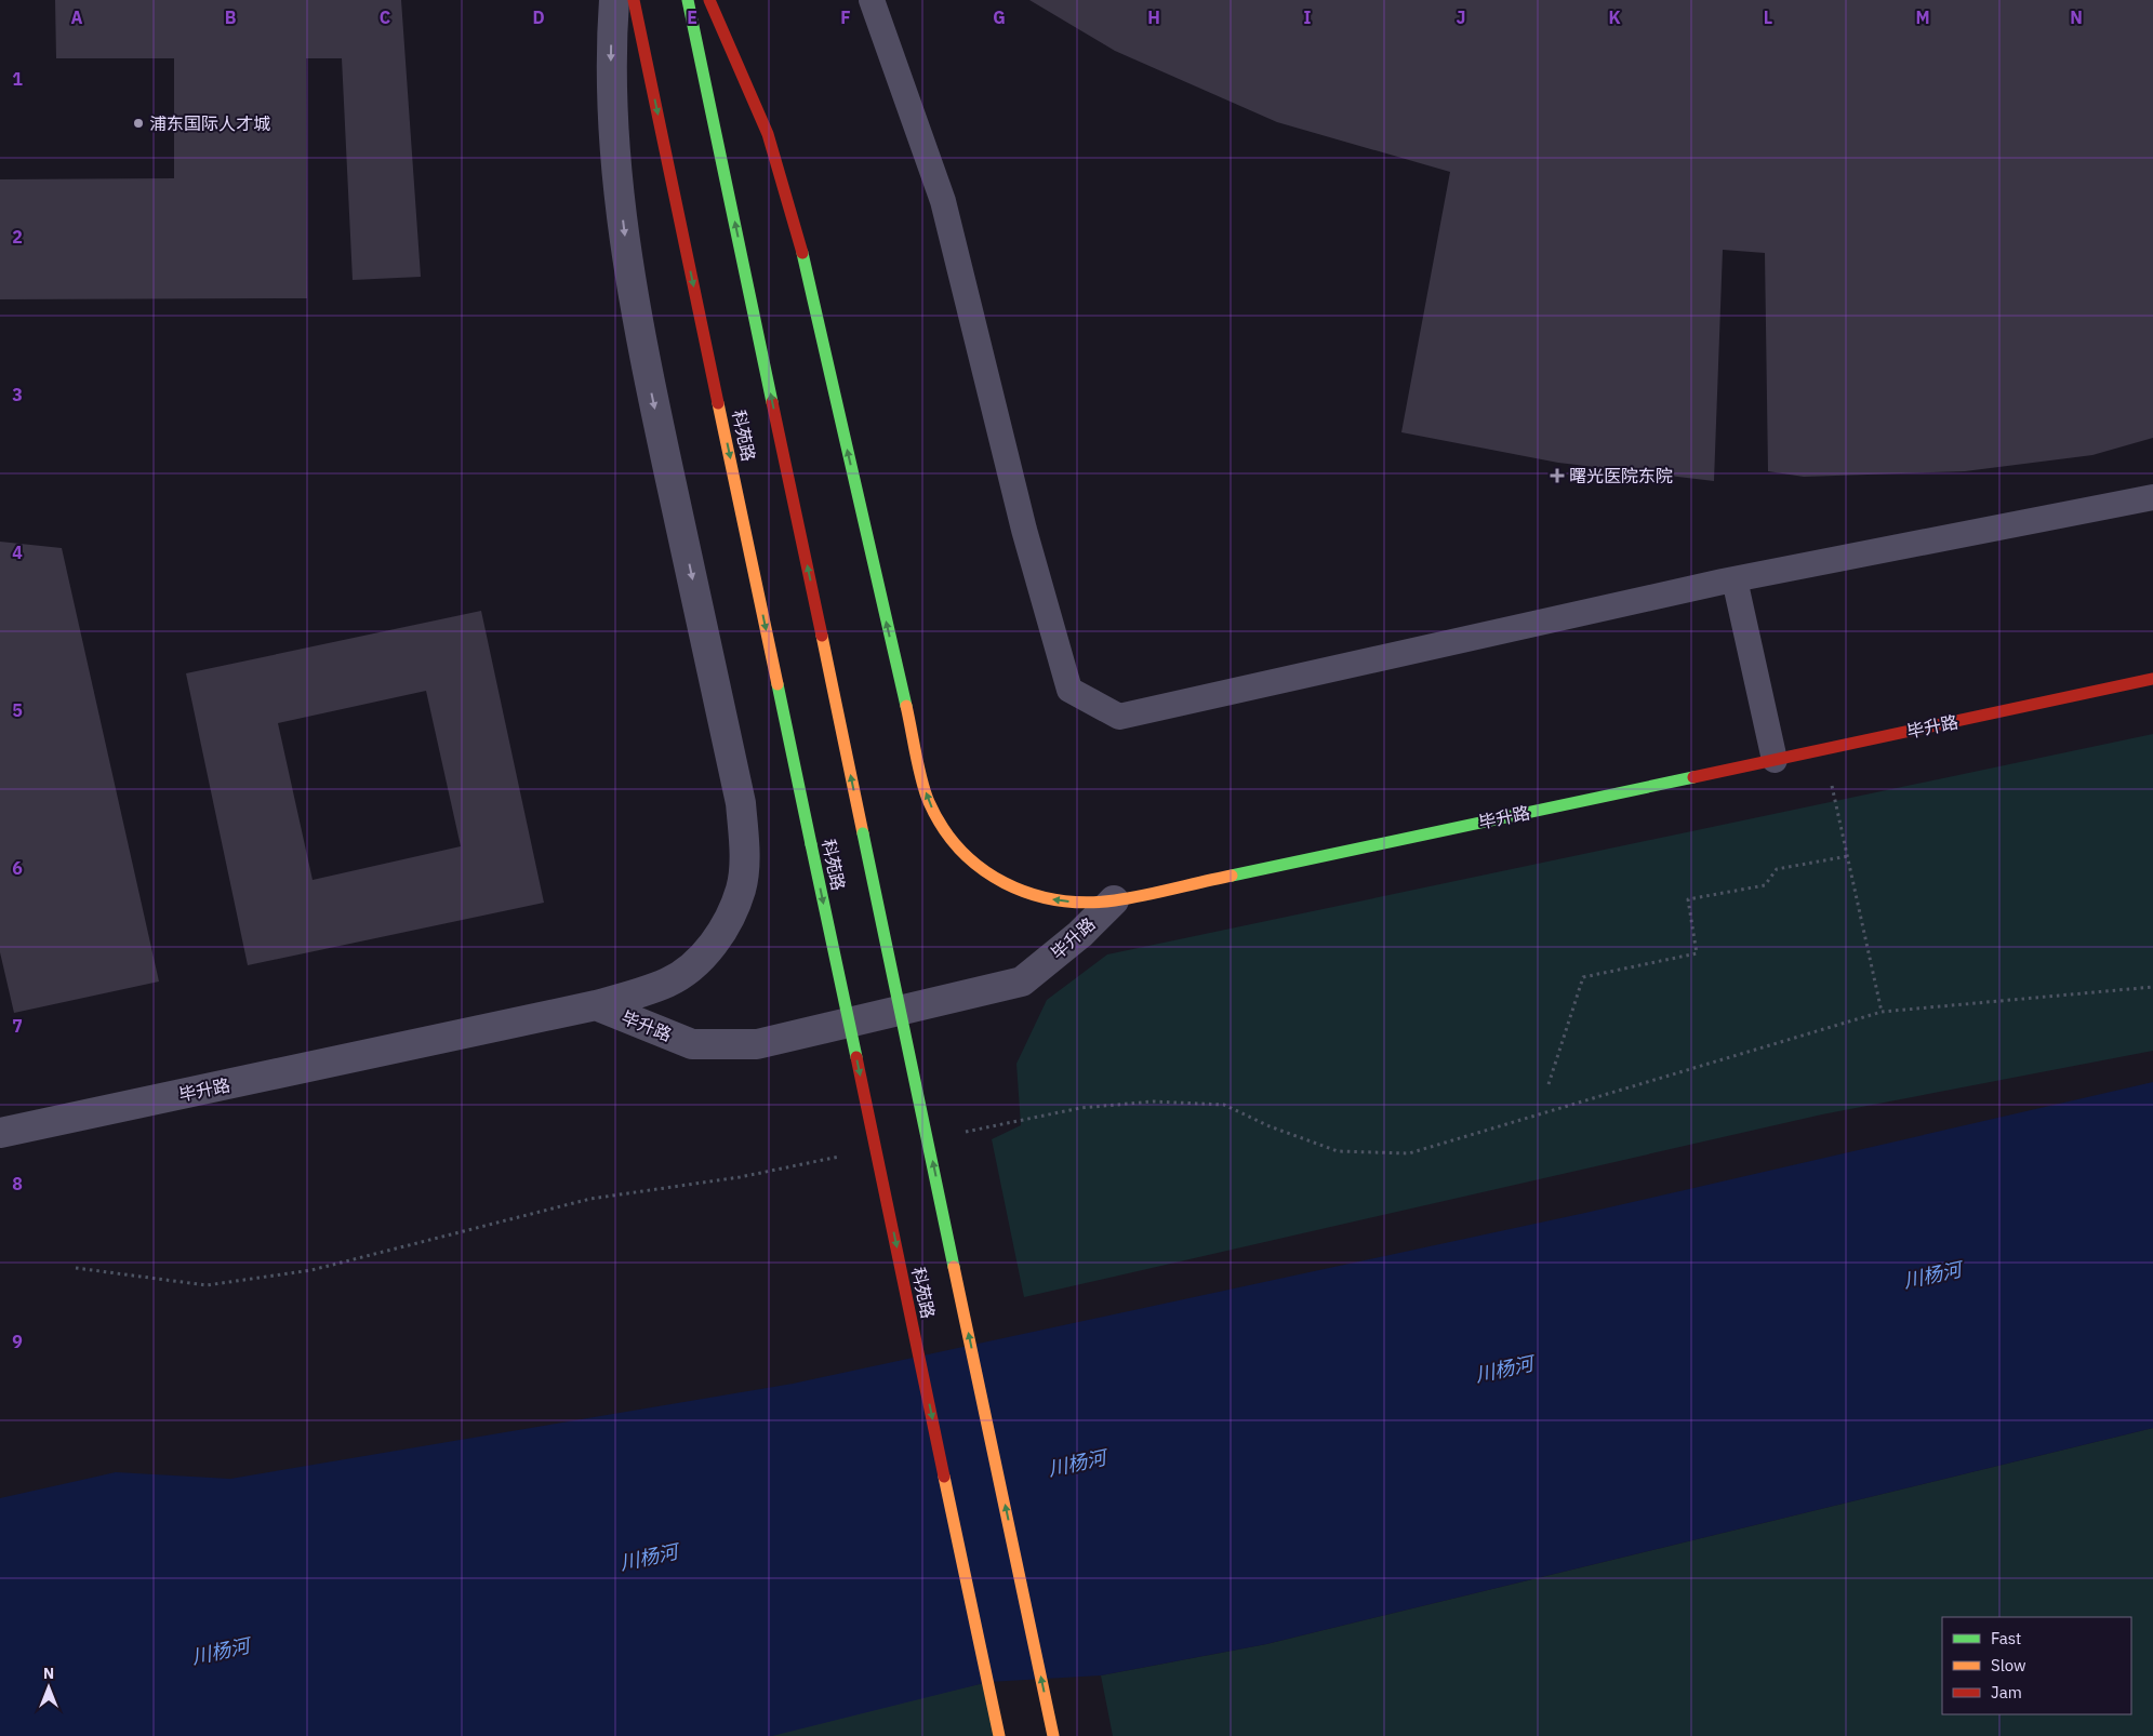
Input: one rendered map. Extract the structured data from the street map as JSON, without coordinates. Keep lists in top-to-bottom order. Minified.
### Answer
{"streets":{"street":["科苑路","毕升路"]},"water":["川杨河"],"places":{"other":["浦东国际人才城"],"health":["曙光医院东院"]},"legend":["Fast","Slow","Jam"],"north":"top","grid":{"columns":["A","B","C","D","E","F","G","H","I","J","K","L","M","N"],"rows":["1","2","3","4","5","6","7","8","9"]}}
